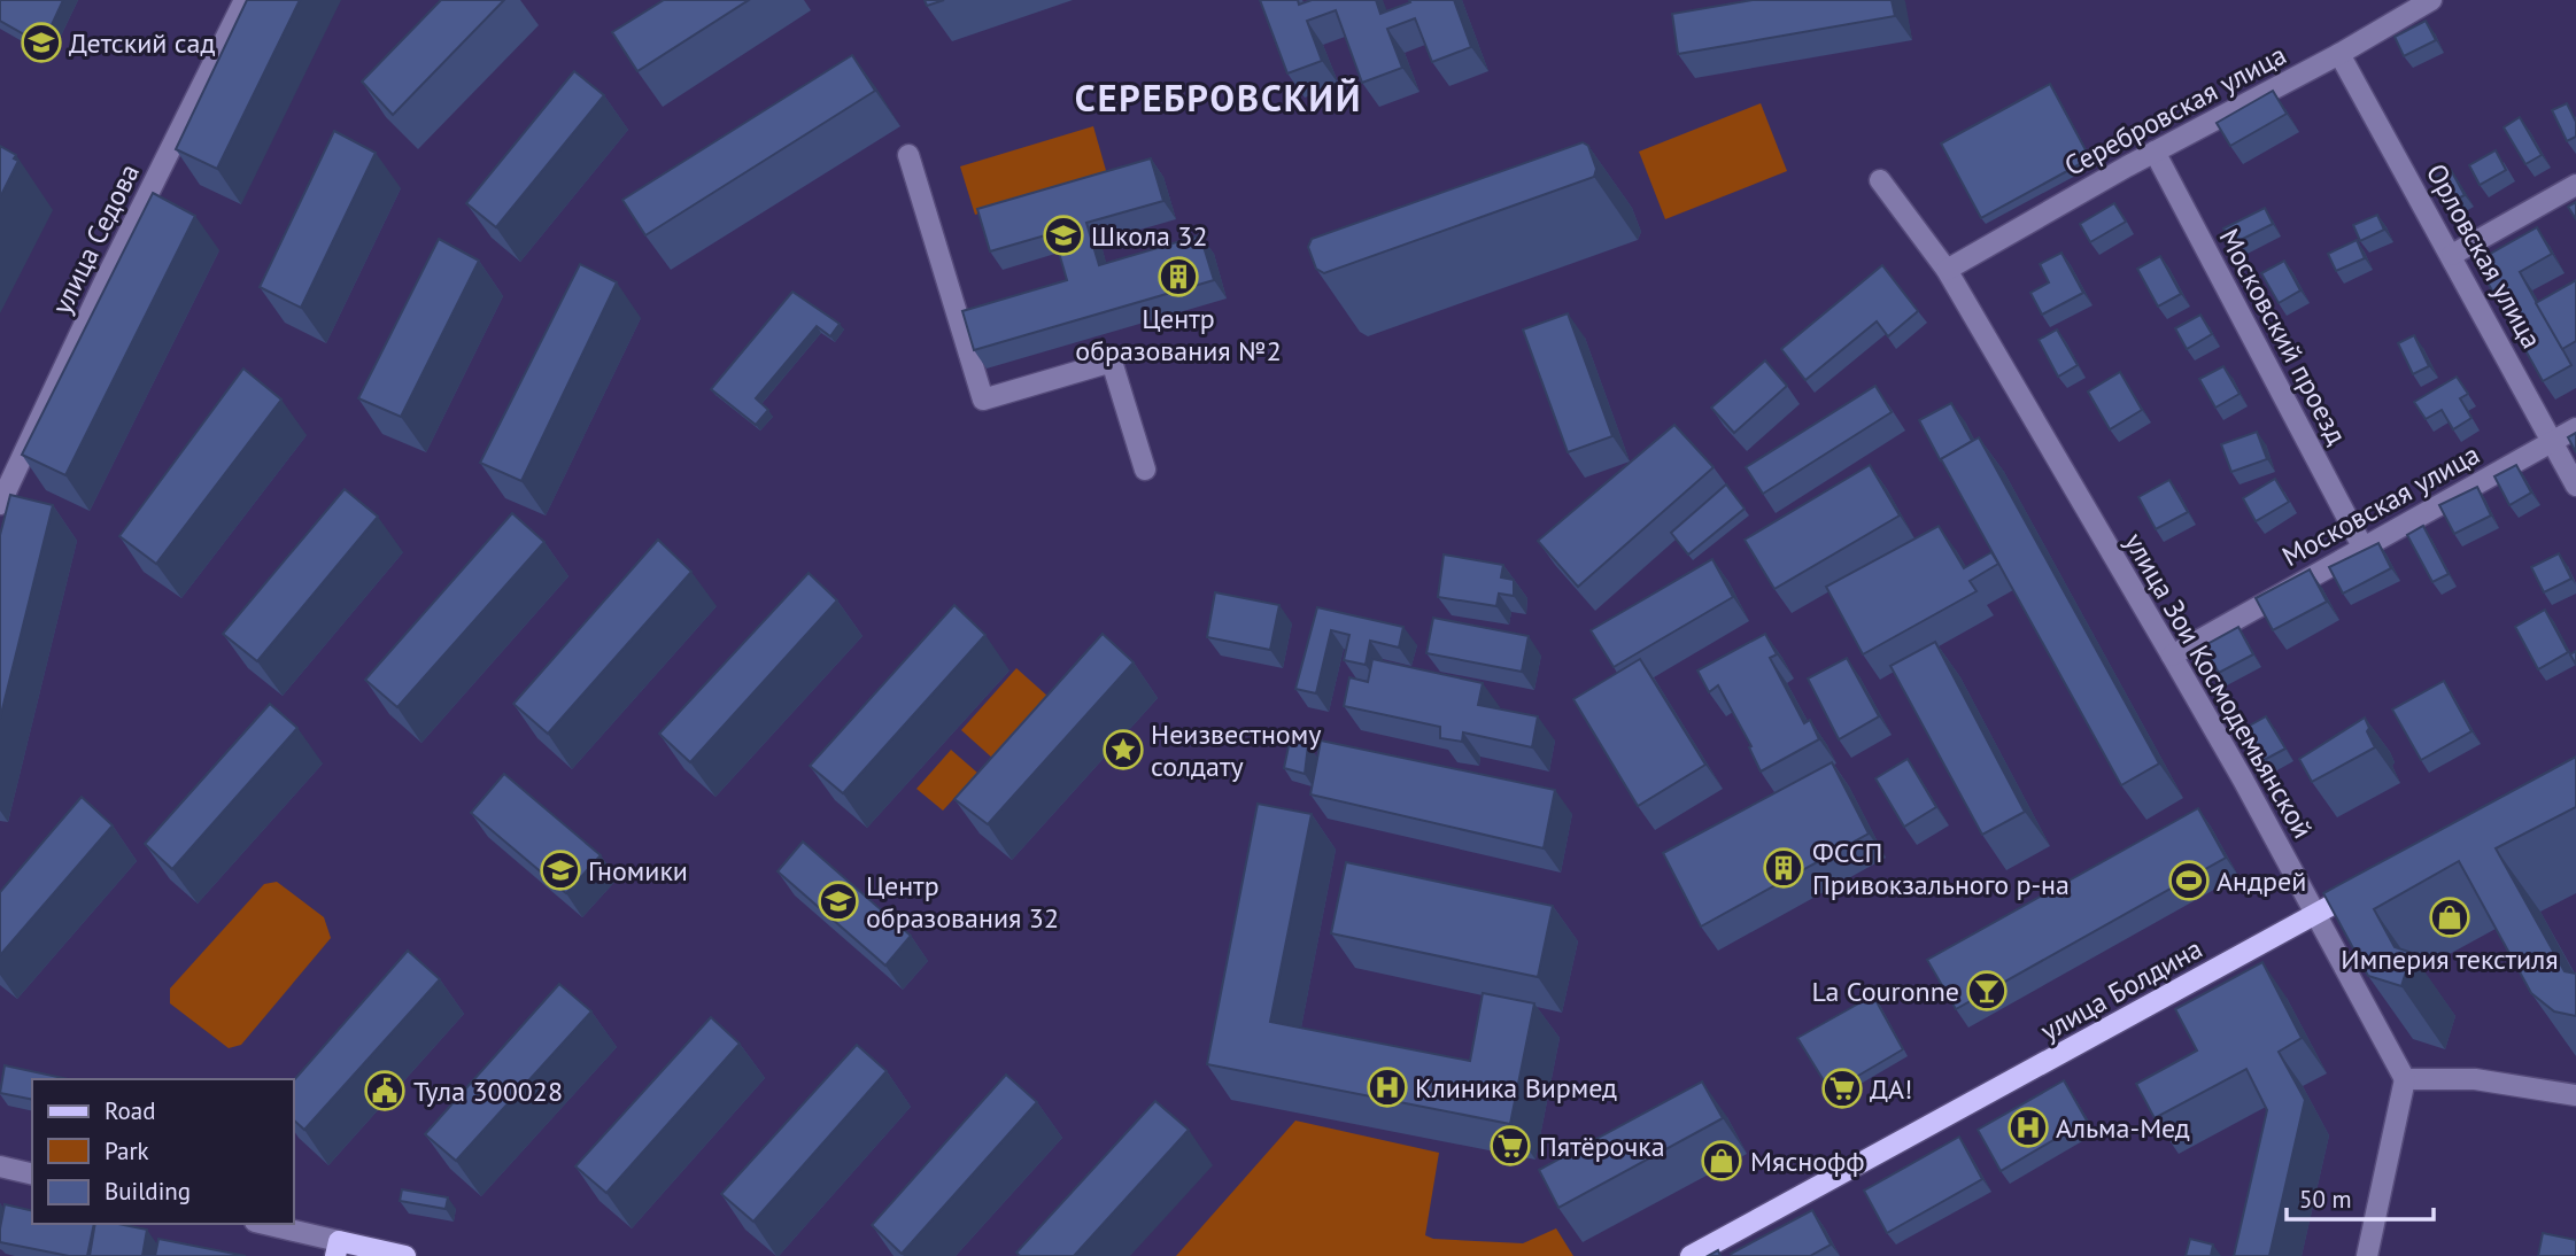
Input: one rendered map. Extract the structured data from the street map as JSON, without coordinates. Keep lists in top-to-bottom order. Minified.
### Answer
{"streets":{"main road":["улица Болдина"],"street":["Серебровская улица","улица Седова","Орловская улица","Московский проезд","Московская улица","улица Зои Космодемьянской"]},"crossings":[["Серебровская улица","Орловская улица"],["Серебровская улица","Московский проезд"],["Серебровская улица","улица Зои Космодемьянской"],["Орловская улица","Московская улица"],["Московский проезд","Московская улица"],["Московская улица","улица Зои Космодемьянской"],["улица Зои Космодемьянской","улица Болдина"]],"districts":["СЕРЕБРОВСКИЙ"],"places":{"school or university":["Детский сад","Школа 32","Гномики","Центр образования 32"],"building":["Центр образования №2","ФССП Привокзального р-на"],"place":["Неизвестному солдату"],"sports":["Андрей"],"shop":["Империя текстиля","Мяснофф"],"bar":["La Couronne"],"hospital":["Клиника Вирмед","Альма-Мед"],"supermarket":["ДА!","Пятёрочка"],"public building":["Тула 300028"]},"legend":["Road","Park","Building"],"scale_bar":"50 m"}
